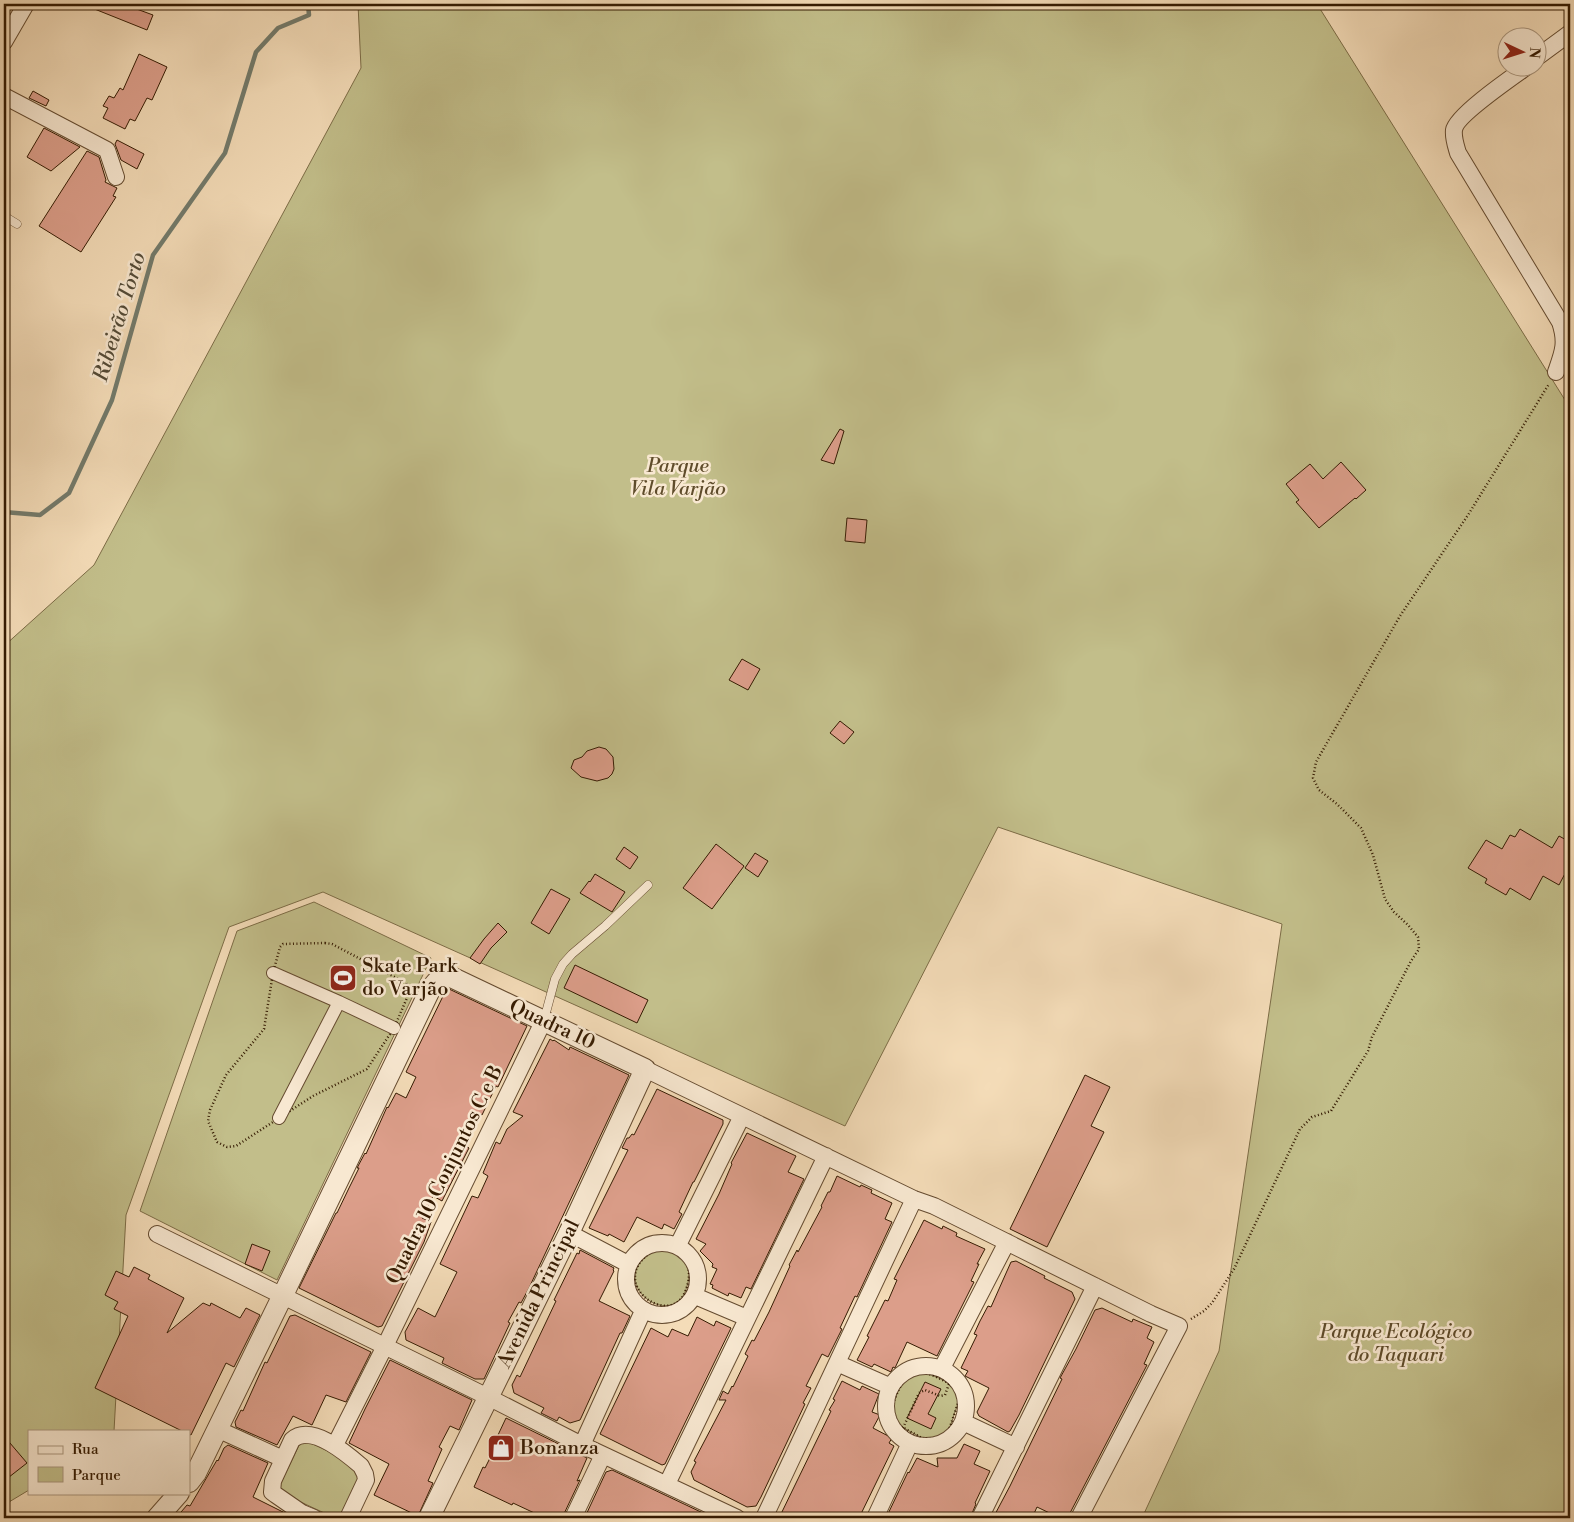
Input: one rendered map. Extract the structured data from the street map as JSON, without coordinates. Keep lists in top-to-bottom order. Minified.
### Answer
{"streets":{"street":["Quadra 10","Quadra 10 Conjuntos C e B","Avenida Principal"]},"crossings":[["Quadra 10","Quadra 10 Conjuntos C e B"],["Quadra 10","Avenida Principal"]],"water":["Ribeirão Torto"],"parks":["Parque Vila Varjão","Parque Ecológico do Taquari"],"places":{"sports":["Skate Park do Varjão"],"shop":["Bonanza"]},"legend":["Rua","Parque"],"north":"right"}
